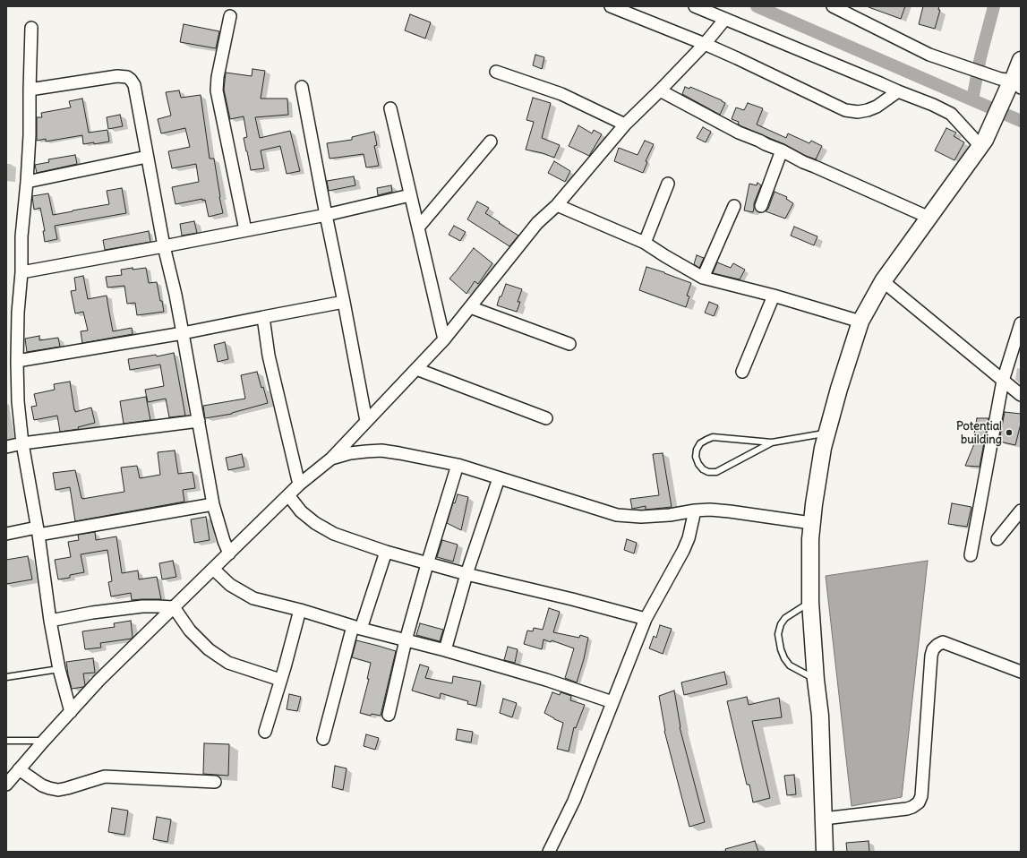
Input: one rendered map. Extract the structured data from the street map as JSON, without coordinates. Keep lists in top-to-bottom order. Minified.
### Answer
{"places":["Potential building"]}
